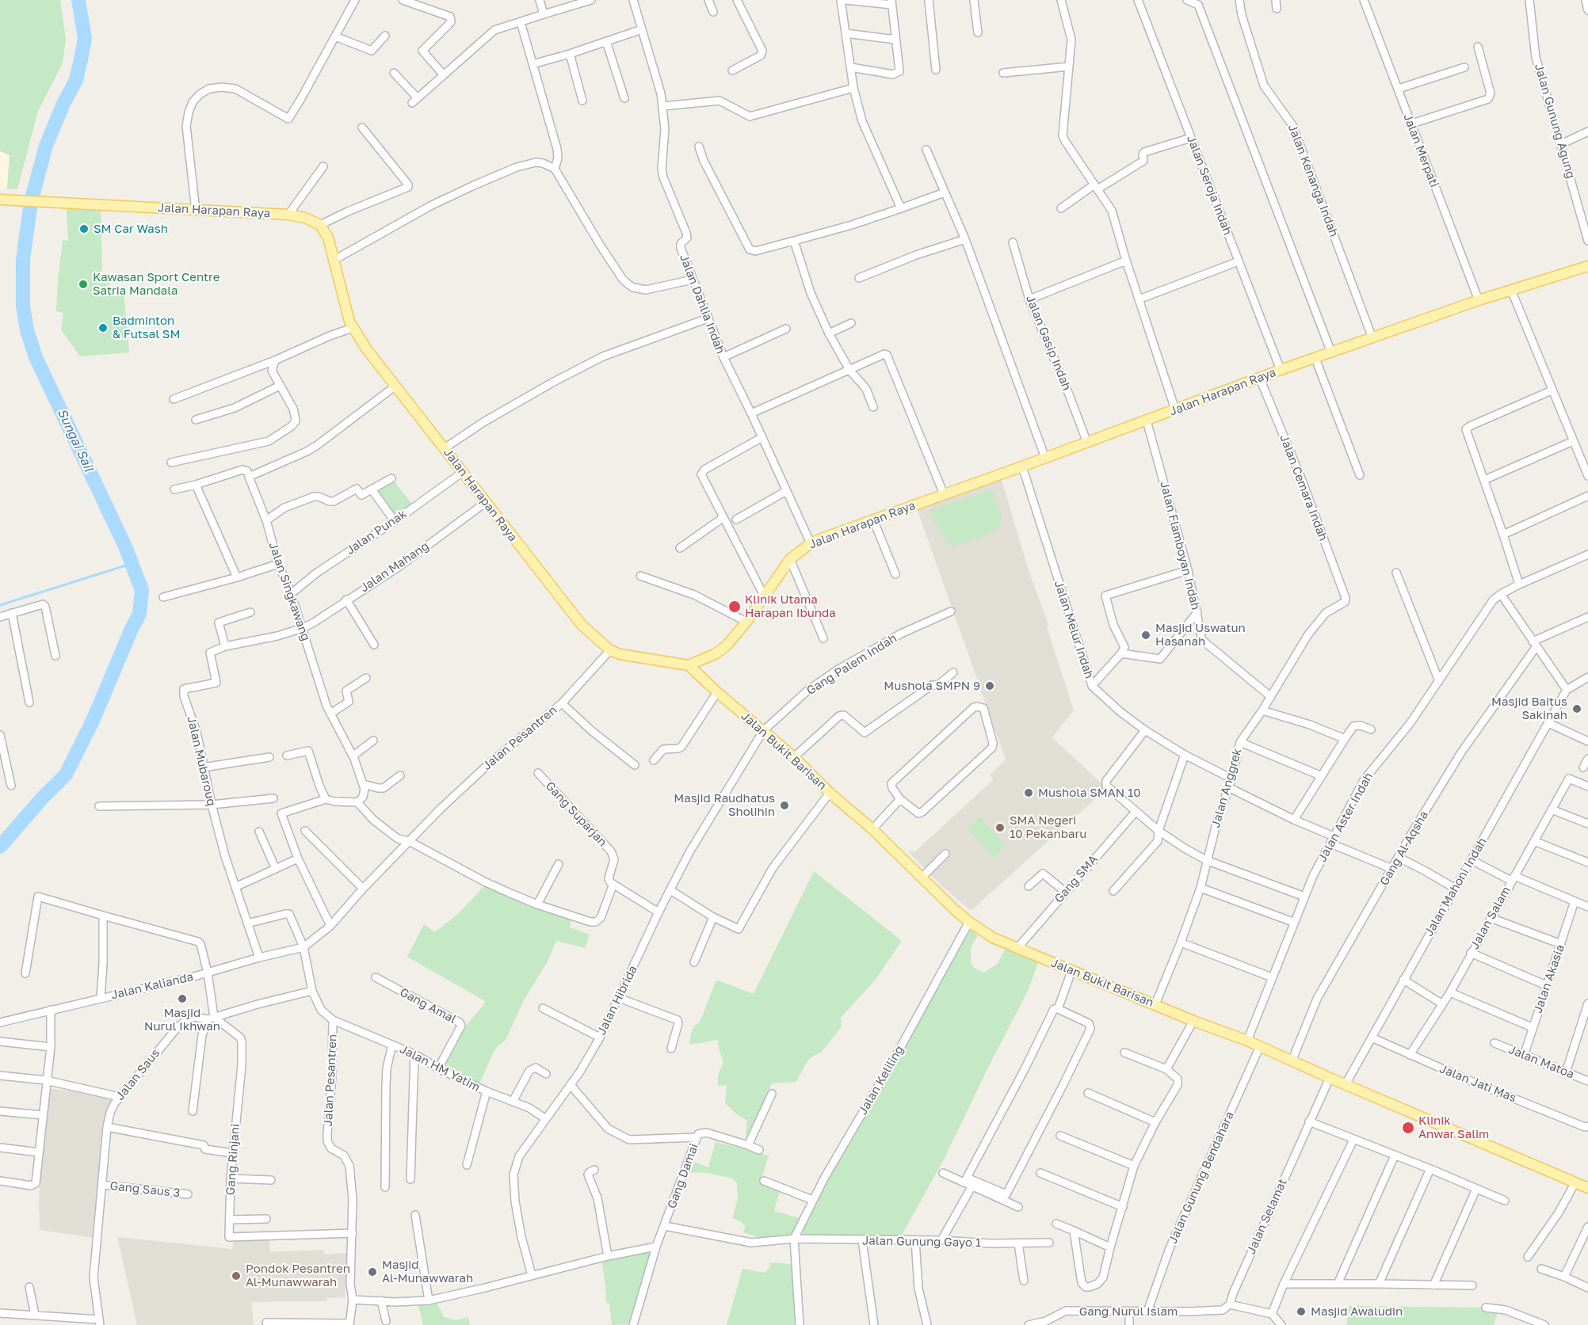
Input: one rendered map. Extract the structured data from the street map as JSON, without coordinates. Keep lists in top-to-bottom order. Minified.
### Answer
{"streets":{"main road":["Jalan Harapan Raya","Jalan Bukit Barisan"],"street":["Jalan Gunung Agung","Jalan Merpati","Jalan Kenanga Indah","Jalan Seroja Indah","Jalan Dahlia Indah","Jalan Gasip Indah","Jalan Cemara Indah","Jalan Punak","Jalan Flamboyan Indah","Jalan Mahang","Jalan Singkawang","Jalan Melur Indah","Gang Palem Indah","Jalan Pesantren","Jalan Mubarouq","Jalan Anggrek","Gang Suparjan","Jalan Aster Indah","Gang Al-Aqsha","Gang SMA","Jalan Mahoni Indah","Jalan Salam","Jalan Akasia","Jalan Kalianda","Jalan Hibrida","Gang Amal","Jalan Matoa","Jalan HM Yatim","Jalan Saus","Jalan Keliling","Jalan Jati Mas","Gang Rinjani","Gang Damai","Jalan Gunung Bendahara","Gang Saus 3","Jalan Selamat","Jalan Gunung Gayo 1","Gang Nurul Islam"]},"crossings":[["Jalan Merpati","Jalan Harapan Raya"],["Jalan Kenanga Indah","Jalan Harapan Raya"],["Jalan Seroja Indah","Jalan Harapan Raya"],["Jalan Harapan Raya","Jalan Dahlia Indah"],["Jalan Harapan Raya","Jalan Gasip Indah"],["Jalan Harapan Raya","Jalan Cemara Indah"],["Jalan Harapan Raya","Jalan Punak"],["Jalan Harapan Raya","Jalan Flamboyan Indah"],["Jalan Harapan Raya","Jalan Mahang"],["Jalan Harapan Raya","Jalan Melur Indah"],["Jalan Harapan Raya","Jalan Pesantren"],["Jalan Harapan Raya","Jalan Bukit Barisan"],["Jalan Cemara Indah","Jalan Anggrek"],["Jalan Punak","Jalan Singkawang"],["Jalan Flamboyan Indah","Jalan Anggrek"],["Jalan Mahang","Jalan Singkawang"],["Jalan Melur Indah","Jalan Anggrek"],["Gang Palem Indah","Jalan Bukit Barisan"],["Gang Palem Indah","Jalan Hibrida"],["Jalan Pesantren","Jalan Kalianda"],["Jalan Pesantren","Jalan HM Yatim"],["Jalan Pesantren","Jalan Saus"],["Jalan Pesantren","Gang Rinjani"],["Jalan Bukit Barisan","Jalan Anggrek"],["Jalan Bukit Barisan","Jalan Aster Indah"],["Jalan Bukit Barisan","Gang Al-Aqsha"],["Jalan Bukit Barisan","Gang SMA"],["Jalan Bukit Barisan","Jalan Mahoni Indah"],["Jalan Bukit Barisan","Jalan Hibrida"],["Jalan Bukit Barisan","Jalan Keliling"],["Jalan Bukit Barisan","Jalan Gunung Bendahara"],["Jalan Bukit Barisan","Jalan Selamat"],["Jalan Mubarouq","Jalan Kalianda"],["Jalan Mahoni Indah","Jalan Jati Mas"],["Jalan Salam","Jalan Jati Mas"],["Jalan Akasia","Jalan Matoa"],["Jalan Hibrida","Jalan HM Yatim"],["Gang Amal","Jalan HM Yatim"],["Jalan Saus","Gang Rinjani"],["Jalan Saus","Gang Saus 3"],["Jalan Keliling","Jalan Gunung Gayo 1"],["Jalan Gunung Bendahara","Gang Nurul Islam"],["Jalan Selamat","Gang Nurul Islam"]],"water":["Sungai Sail"],"places":["SM Car Wash","Kawasan Sport Centre Satria Mandala","Badminton & Futsal SM","Klinik Utama Harapan Ibunda","Masjid Uswatun Hasanah","Mushola SMPN 9","Masjid Baitus Sakinah","Mushola SMAN 10","Masjid Raudhatus Sholihin","SMA Negeri 10 Pekanbaru","Masjid Nurul Ikhwan","Klinik Anwar Salim","Masjid Al-Munawwarah","Pondok Pesantren Al-Munawwarah","Masjid Awaludin"]}
